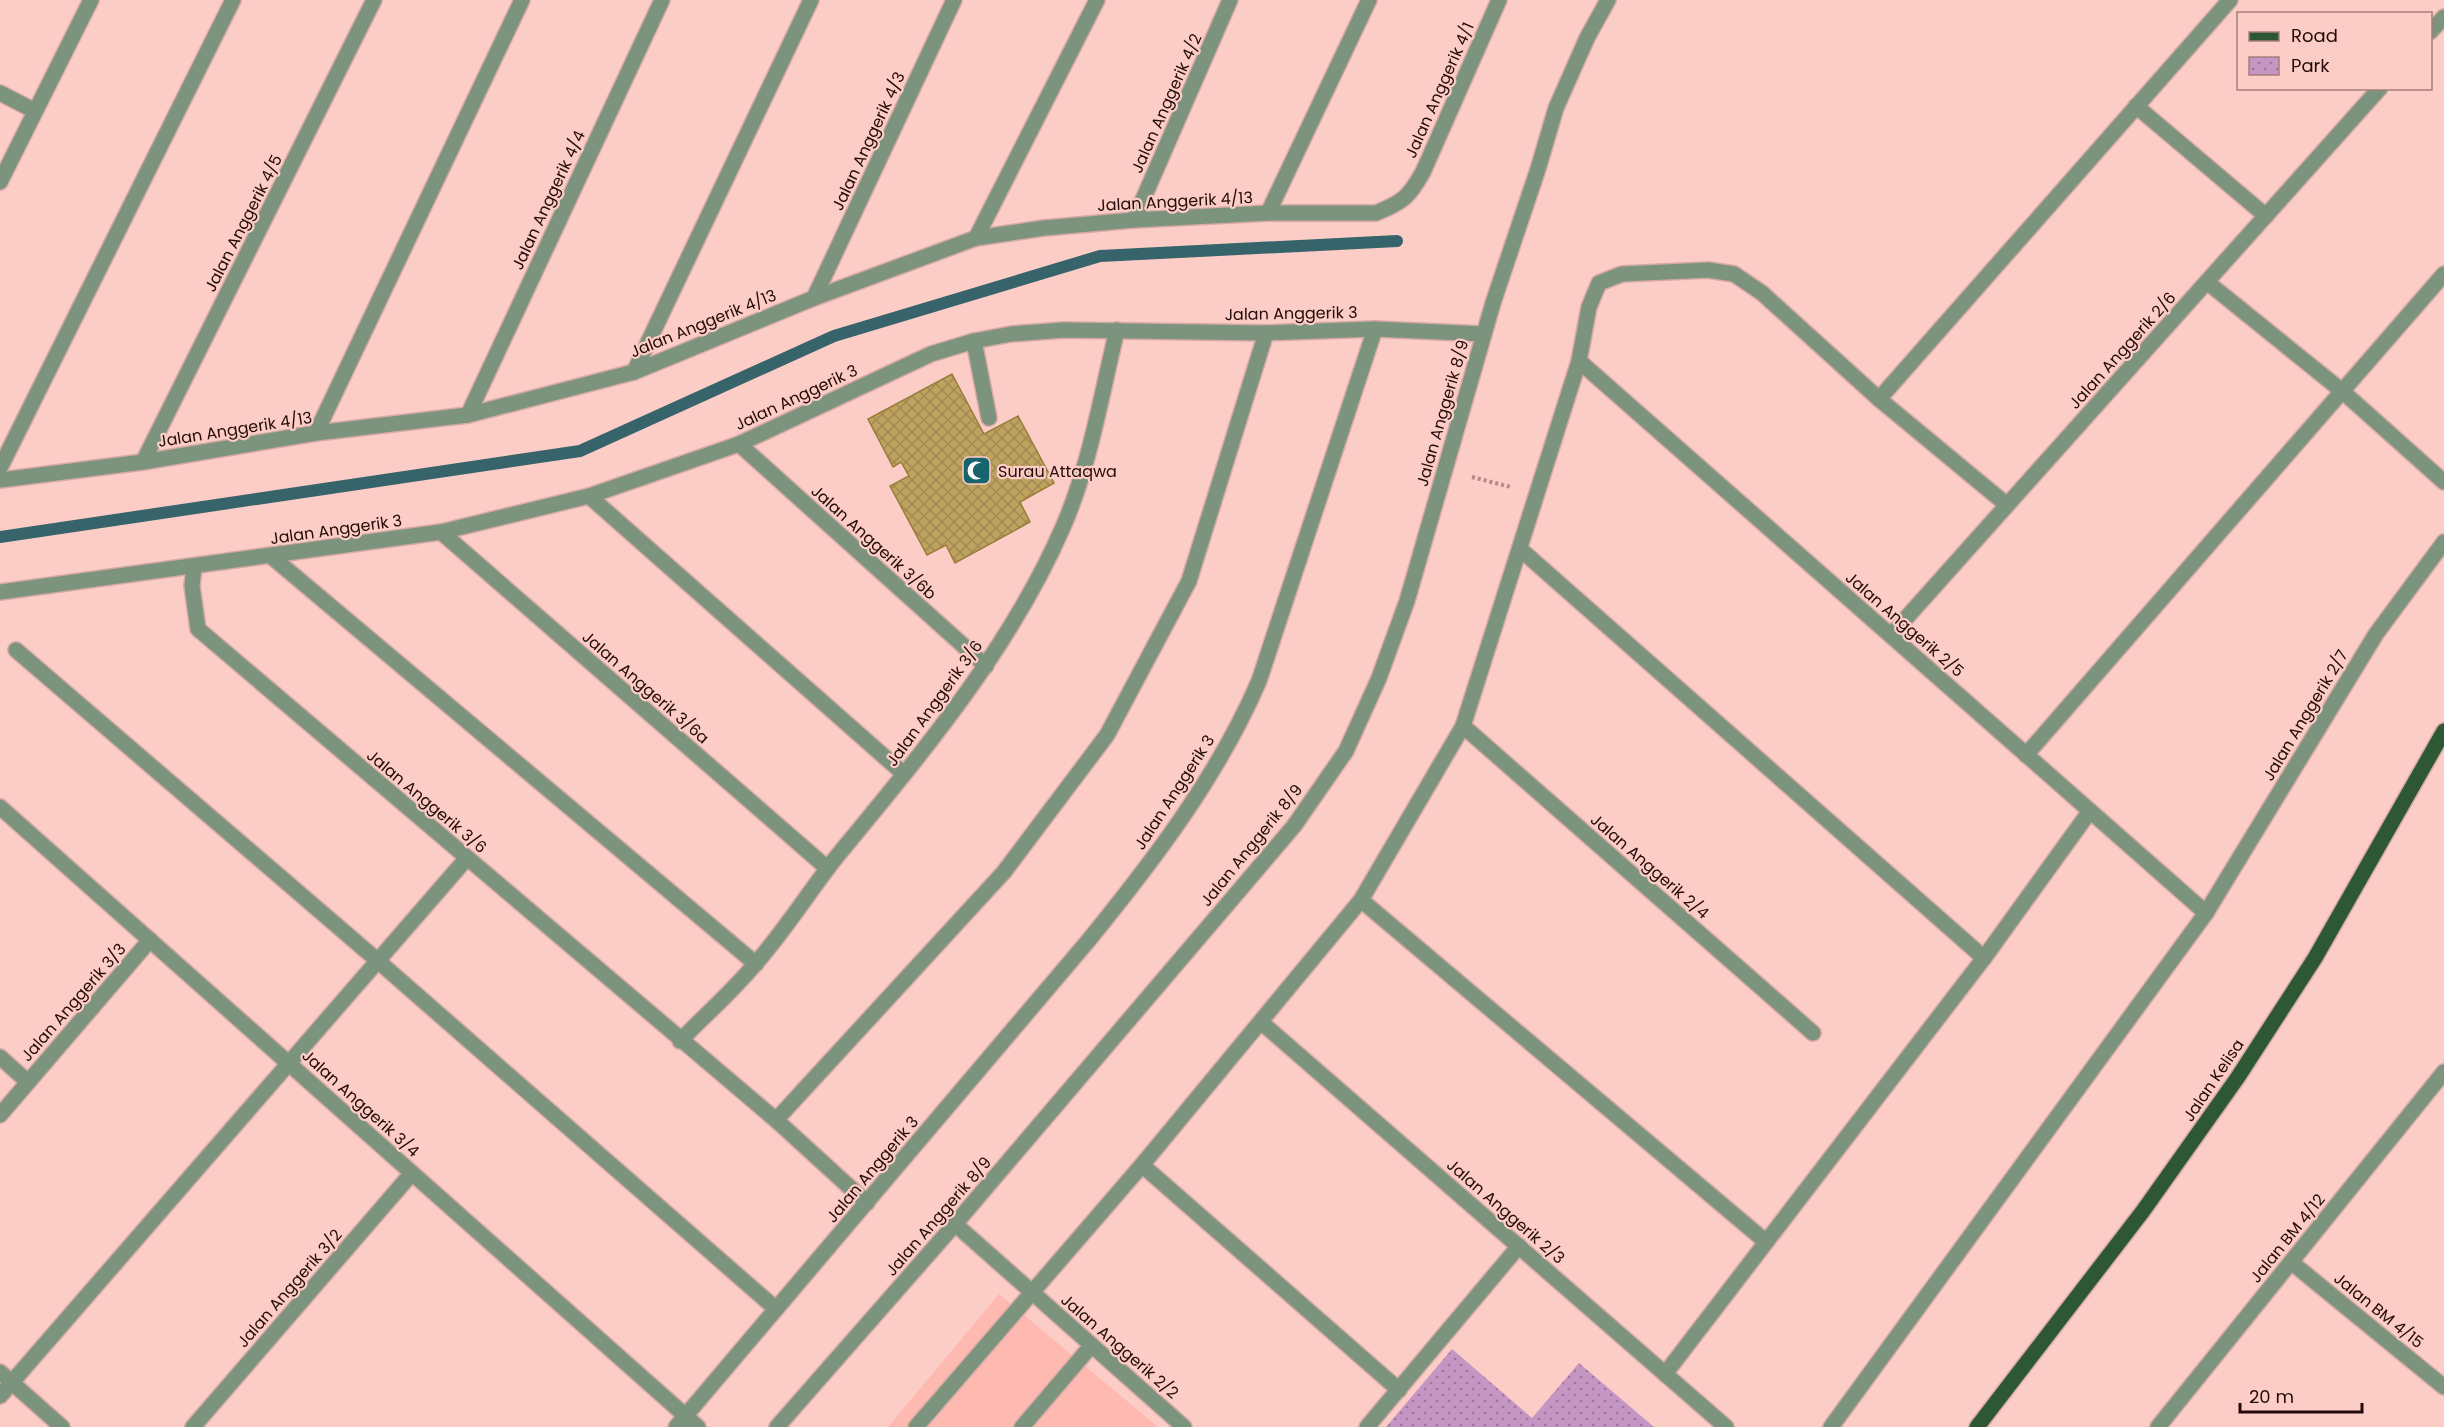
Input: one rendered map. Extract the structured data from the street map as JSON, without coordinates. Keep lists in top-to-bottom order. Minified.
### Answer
{"streets":{"main road":["Jalan Kelisa"],"street":["Jalan Anggerik 4/1","Jalan Anggerik 4/2","Jalan Anggerik 4/3","Jalan Anggerik 4/4","Jalan Anggerik 4/13","Jalan Anggerik 4/5","Jalan Anggerik 3","Jalan Anggerik 2/6","Jalan Anggerik 8/9","Jalan Anggerik 3/6b","Jalan Anggerik 2/5","Jalan Anggerik 3/6a","Jalan Anggerik 3/6","Jalan Anggerik 2/7","Jalan Anggerik 2/4","Jalan Anggerik 3/3","Jalan Anggerik 3/4","Jalan Anggerik 2/3","Jalan BM 4/12","Jalan Anggerik 3/2","Jalan BM 4/15","Jalan Anggerik 2/2"]},"crossings":[["Jalan Anggerik 4/1","Jalan Anggerik 4/13"],["Jalan Anggerik 4/2","Jalan Anggerik 4/13"],["Jalan Anggerik 4/3","Jalan Anggerik 4/13"],["Jalan Anggerik 4/4","Jalan Anggerik 4/13"],["Jalan Anggerik 4/13","Jalan Anggerik 4/5"],["Jalan Anggerik 3","Jalan Anggerik 3/6b"],["Jalan Anggerik 3","Jalan Anggerik 3/6a"],["Jalan Anggerik 3","Jalan Anggerik 3/6"],["Jalan Anggerik 3","Jalan Anggerik 3/4"],["Jalan Anggerik 2/6","Jalan Anggerik 2/5"],["Jalan Anggerik 8/9","Jalan Anggerik 2/2"],["Jalan Anggerik 3/6b","Jalan Anggerik 3/6"],["Jalan Anggerik 2/5","Jalan Anggerik 2/7"],["Jalan Anggerik 3/6a","Jalan Anggerik 3/6"],["Jalan Anggerik 3/3","Jalan Anggerik 3/4"],["Jalan Anggerik 3/4","Jalan Anggerik 3/2"],["Jalan BM 4/12","Jalan BM 4/15"]],"places":{"mosque":["Surau Attaqwa"]},"legend":["Road","Park"],"scale_bar":"20 m"}
